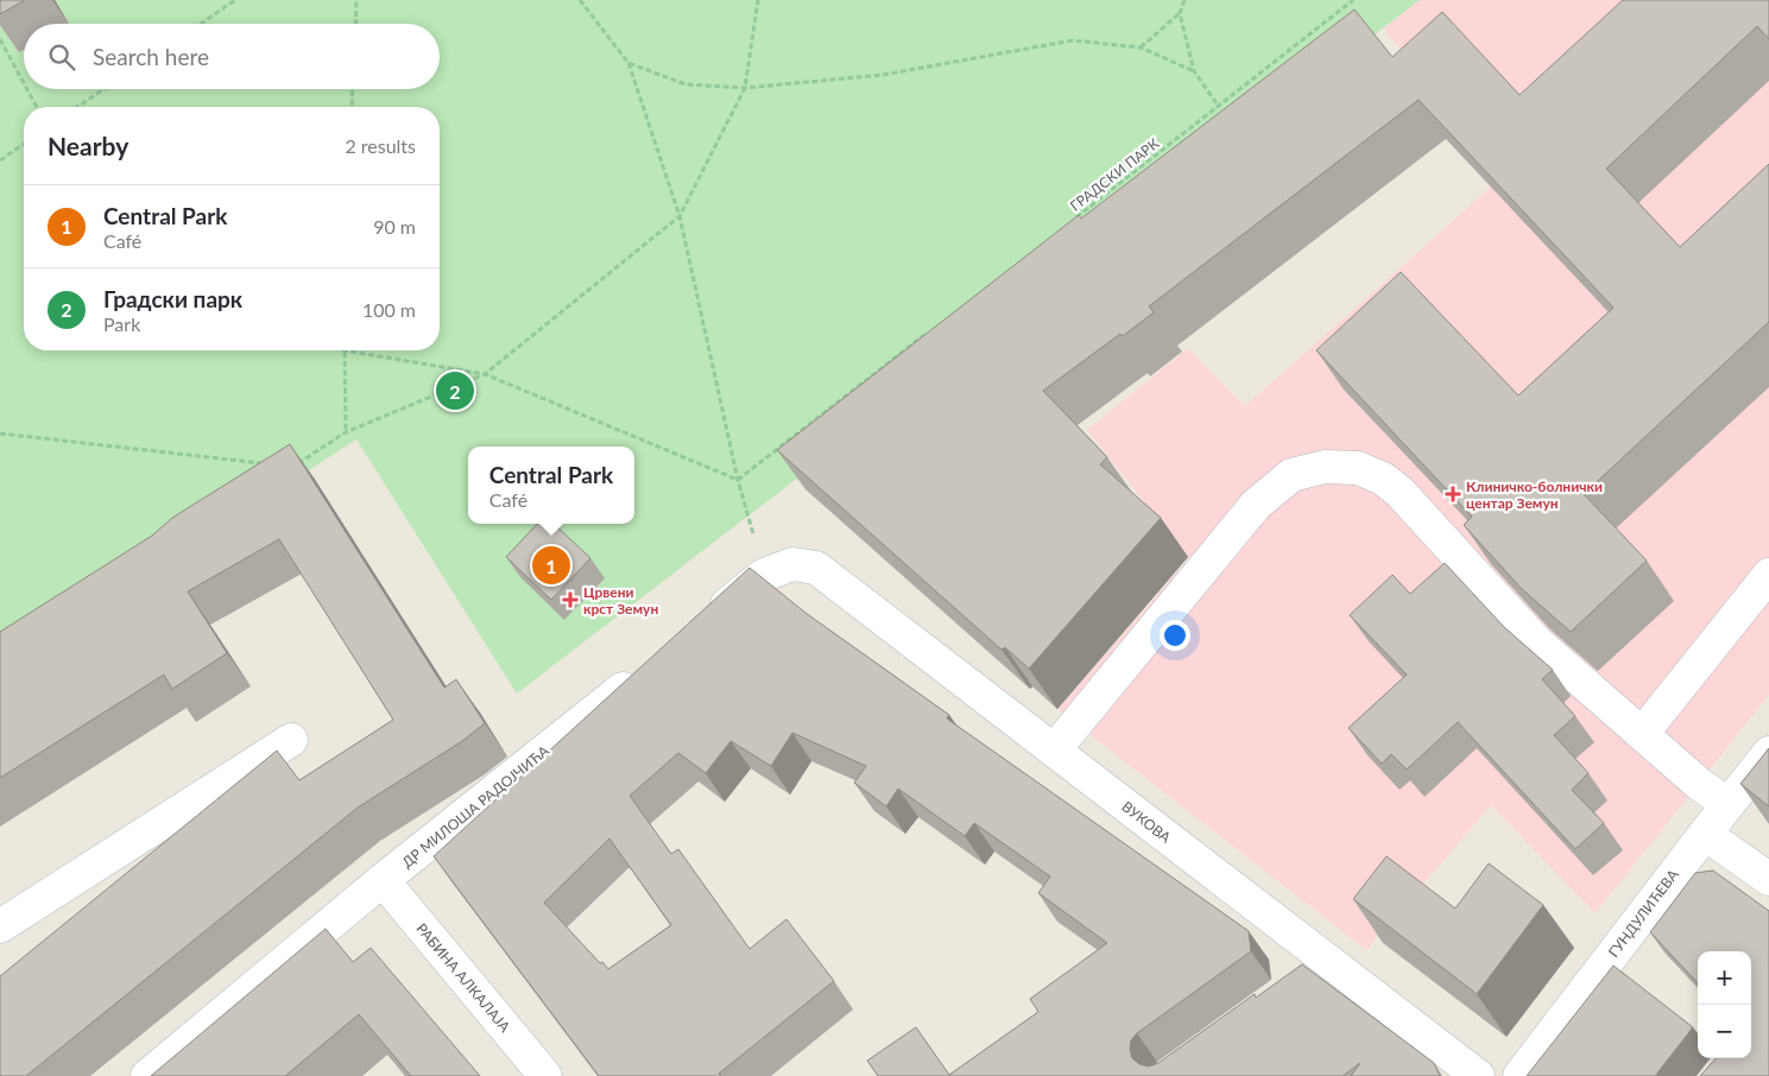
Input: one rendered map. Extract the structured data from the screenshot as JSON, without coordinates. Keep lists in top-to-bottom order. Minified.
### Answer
{"streets":{"street":["ДР МИЛОША РАДОЈЧИЋА","ВУКОВА","ГУНДУЛИЋЕВА","РАБИНА АЛКАЛАЈА"],"path":["ГРАДСКИ ПАРК"]},"crossings":[["ДР МИЛОША РАДОЈЧИЋА","РАБИНА АЛКАЛАЈА"]],"places":{"health":["Клиничко-болнички центар Земун","Црвени крст Земун"]},"page":{"search":"Search here","heading":["Nearby","2 results"],"list":[{"mark":"1","name":"Central Park","note":"Café","value":"90 m"},{"mark":"2","name":"Градски парк","note":"Park","value":"100 m"}],"pins":["2","1"],"popup":["Central Park","Café"],"map_buttons":["+","−"]}}
